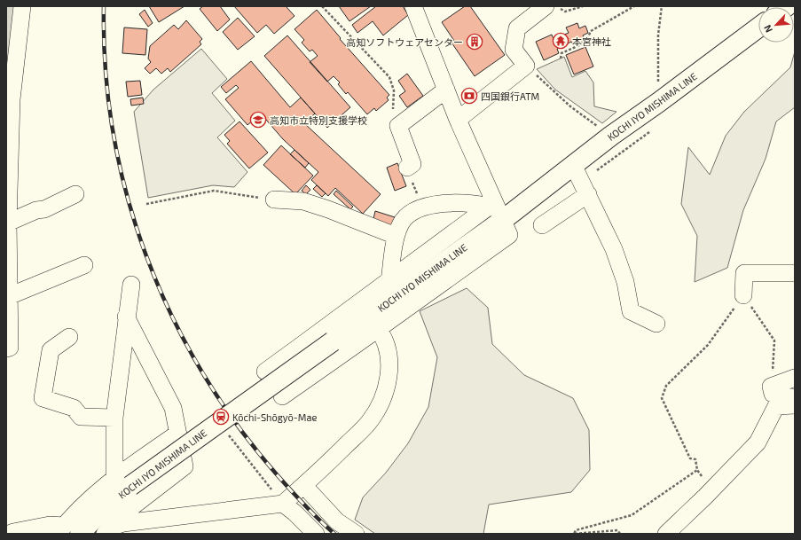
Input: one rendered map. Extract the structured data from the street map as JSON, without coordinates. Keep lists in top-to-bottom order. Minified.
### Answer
{"streets":{"main road":["KOCHI IYO MISHIMA LINE"]},"places":{"temple":["本宮神社"],"building":["高知ソフトウェアセンター"],"bank":["四国銀行ATM"],"school or university":["高知市立特別支援学校"],"station":["Kōchi-Shōgyō-Mae"]},"north":"bottom left"}
